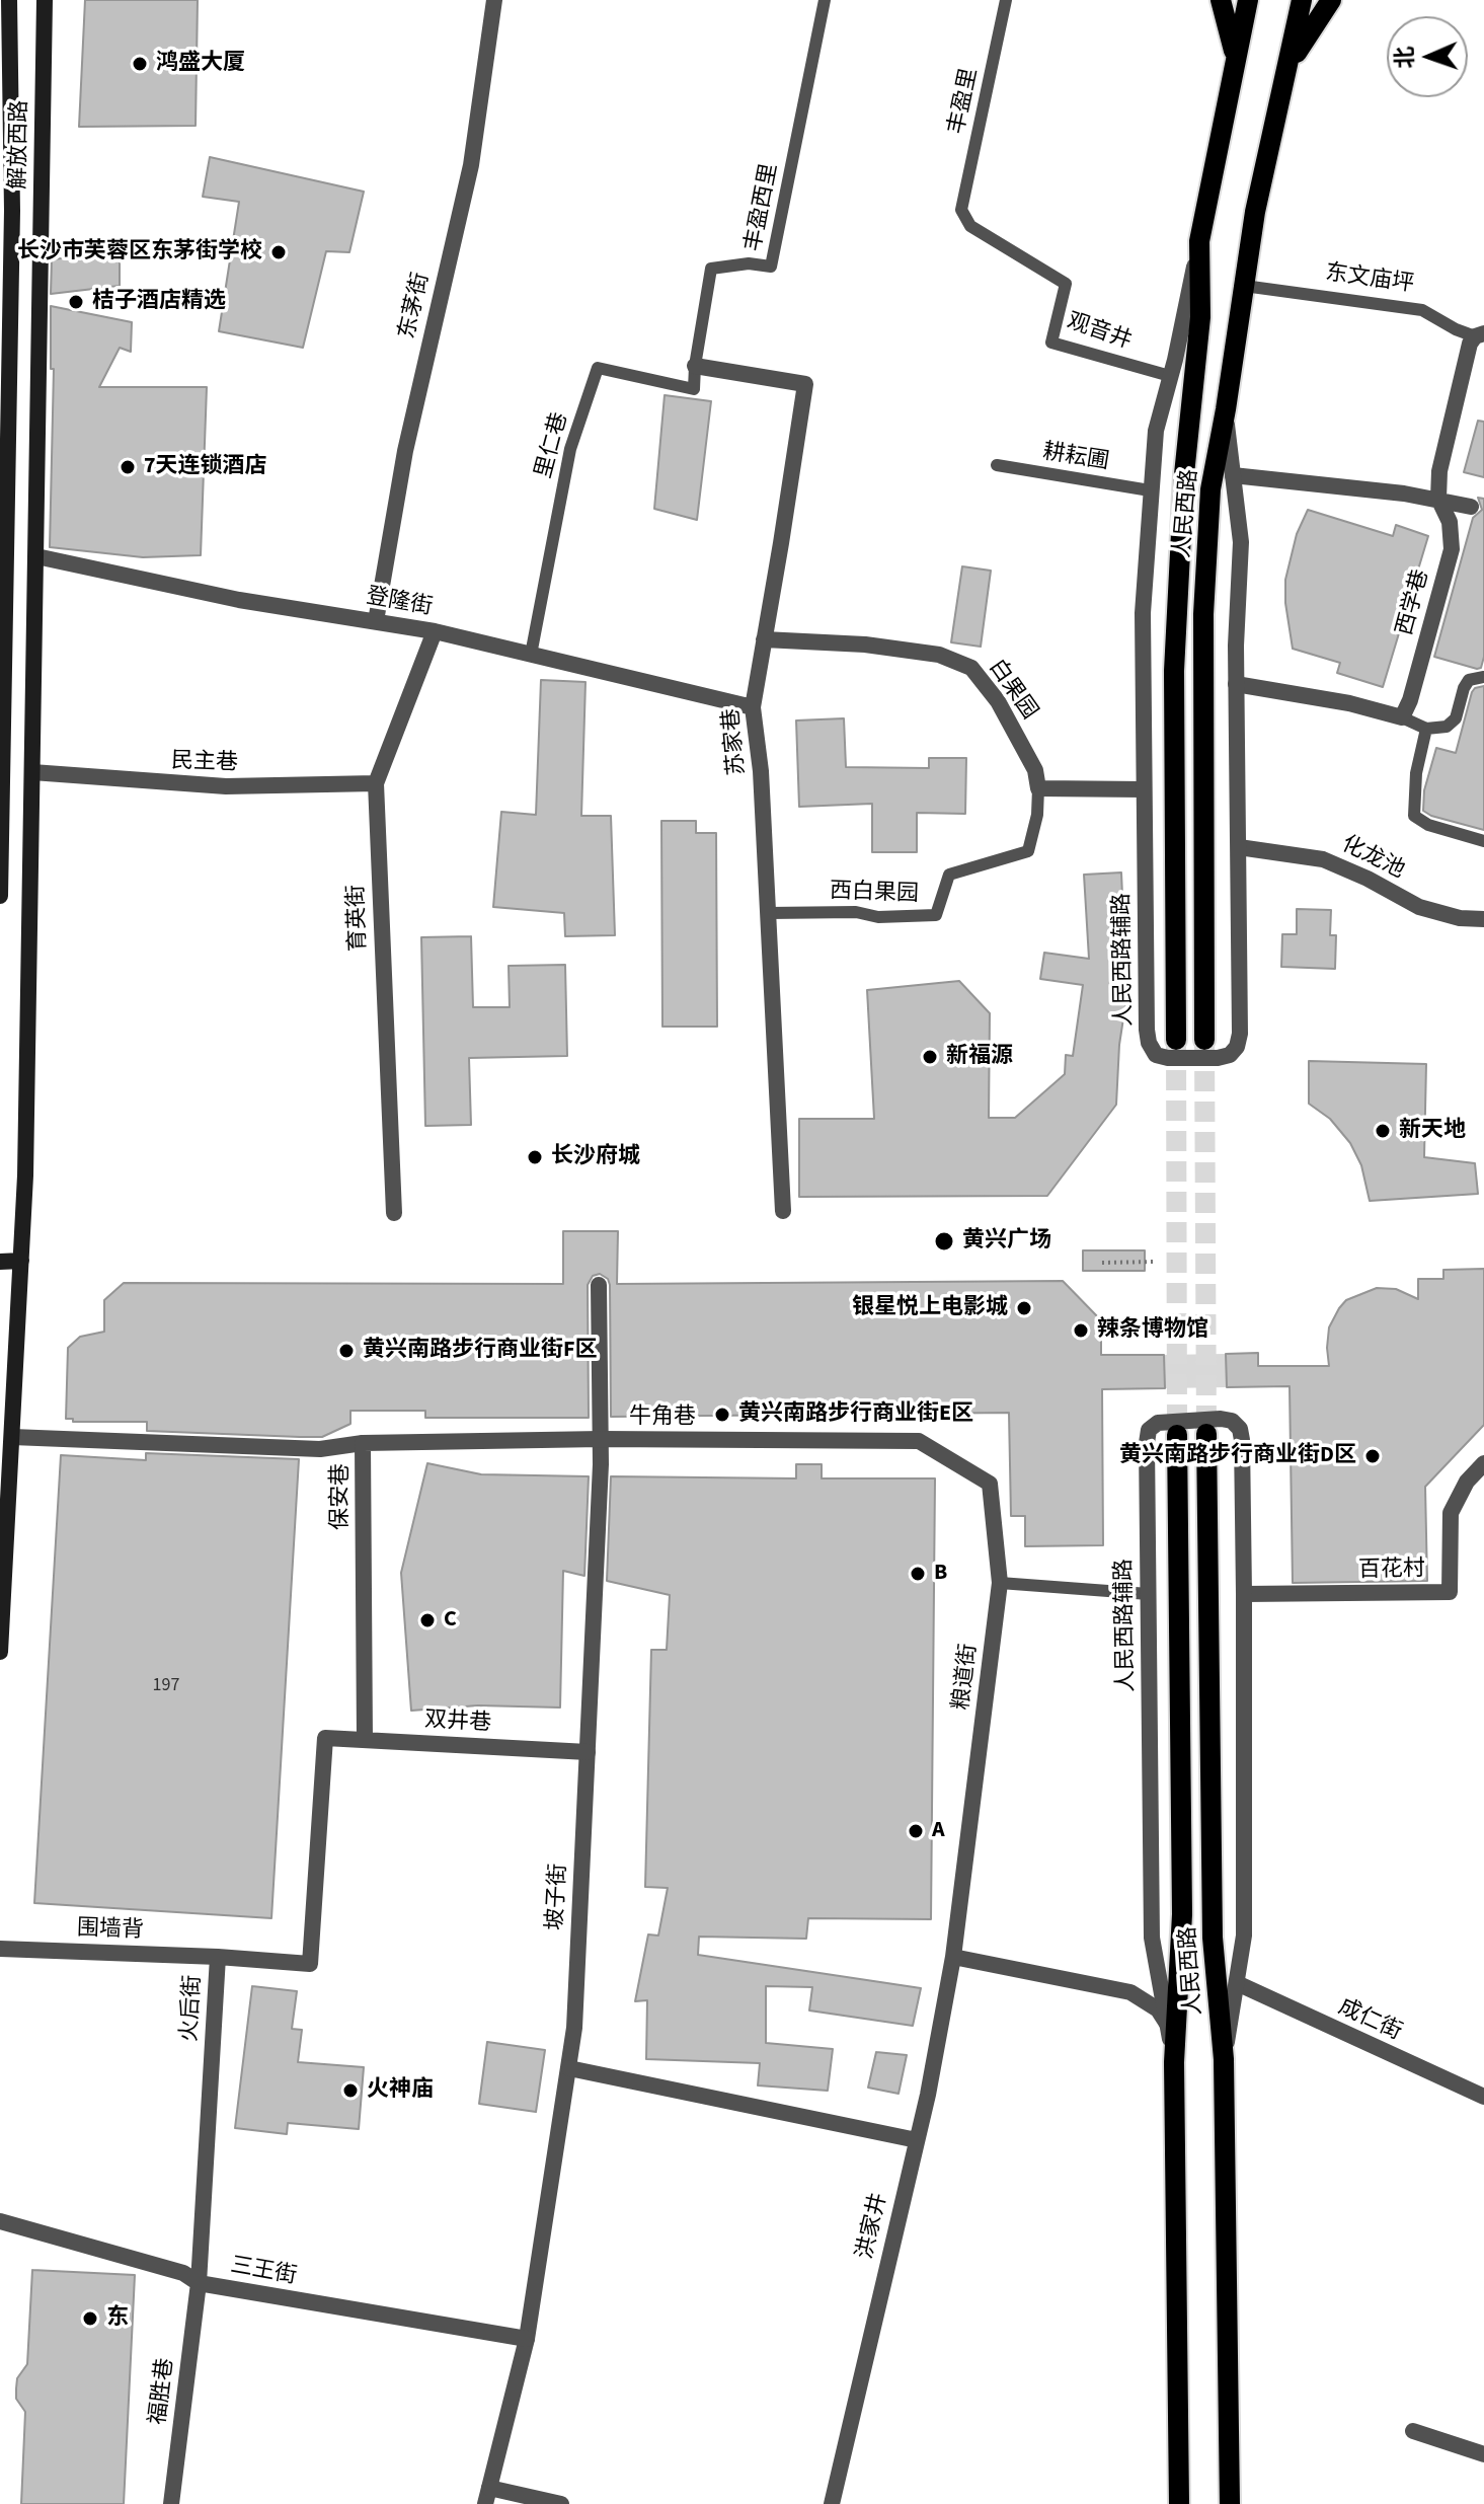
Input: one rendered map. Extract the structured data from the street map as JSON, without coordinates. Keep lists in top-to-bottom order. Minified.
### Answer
{"streets":{"main road":["解放西路","人民西路"],"street":["东茅街","登隆街","西学巷","白果园","苏家巷","民主巷","化龙池","育英街","人民西路辅路","牛角巷","保安巷","百花村","粮道街","双井巷","坡子街","围墙背","火后街","成仁街","洪家井","三王街","福胜巷"],"lane":["丰盈里","丰盈西里","东文庙坪","观音井","里仁巷","耕耘圃","西白果园"]},"crossings":[["丰盈里","观音井"],["解放西路","登隆街"],["解放西路","民主巷"],["丰盈西里","里仁巷"],["丰盈西里","苏家巷"],["东文庙坪","人民西路"],["东文庙坪","西学巷"],["东茅街","登隆街"],["观音井","人民西路辅路"],["里仁巷","登隆街"],["里仁巷","苏家巷"],["耕耘圃","人民西路辅路"],["人民西路","人民西路辅路"],["登隆街","苏家巷"],["登隆街","育英街"],["白果园","苏家巷"],["白果园","西白果园"],["苏家巷","西白果园"],["民主巷","育英街"],["化龙池","人民西路辅路"],["人民西路辅路","百花村"],["人民西路辅路","成仁街"],["牛角巷","保安巷"],["牛角巷","粮道街"],["牛角巷","坡子街"],["保安巷","双井巷"],["保安巷","坡子街"],["粮道街","洪家井"],["双井巷","坡子街"],["双井巷","火后街"],["坡子街","三王街"],["围墙背","火后街"],["火后街","三王街"],["火后街","福胜巷"],["三王街","福胜巷"]],"places":["鸿盛大厦","长沙市芙蓉区东茅街学校","桔子酒店精选","7天连锁酒店","新福源","新天地","长沙府城","黄兴广场","银星悦上电影城","辣条博物馆","黄兴南路步行商业街F区","黄兴南路步行商业街E区","黄兴南路步行商业街D区","B","C","A","火神庙","东"],"house_numbers":["197"],"north":"left"}
